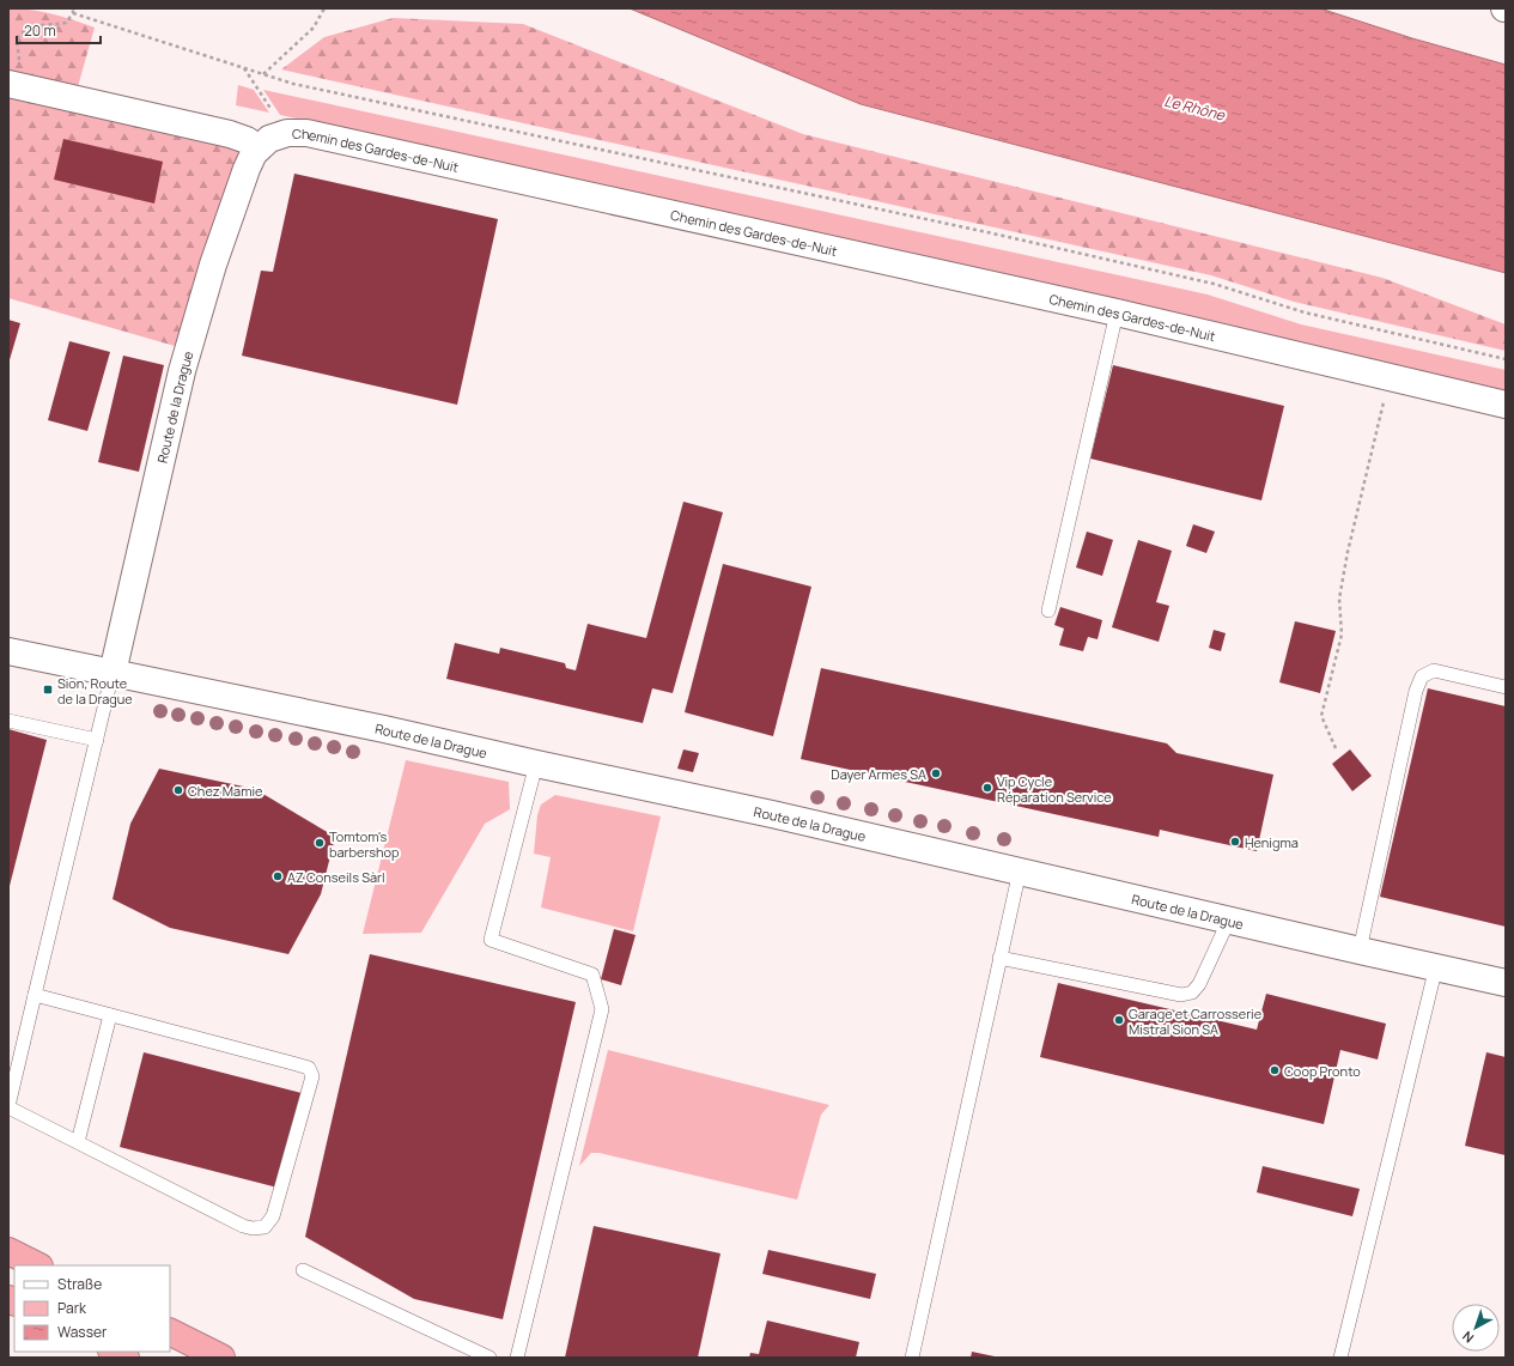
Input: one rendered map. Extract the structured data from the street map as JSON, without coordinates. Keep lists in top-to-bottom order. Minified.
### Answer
{"streets":{"street":["Chemin des Gardes-de-Nuit","Route de la Drague"]},"crossings":[["Chemin des Gardes-de-Nuit","Route de la Drague"]],"water":["Le Rhône"],"places":{"transit":["Sion, Route de la Drague"],"other":["Dayer Armes SA","Vip Cycle Réparation Service","Chez Mamie","Henigma","Tomtom's barbershop","AZ Conseils Sàrl","Garage et Carrosserie Mistral Sion SA","Coop Pronto"]},"legend":["Straße","Park","Wasser"],"scale_bar":"20 m","north":"bottom left"}
